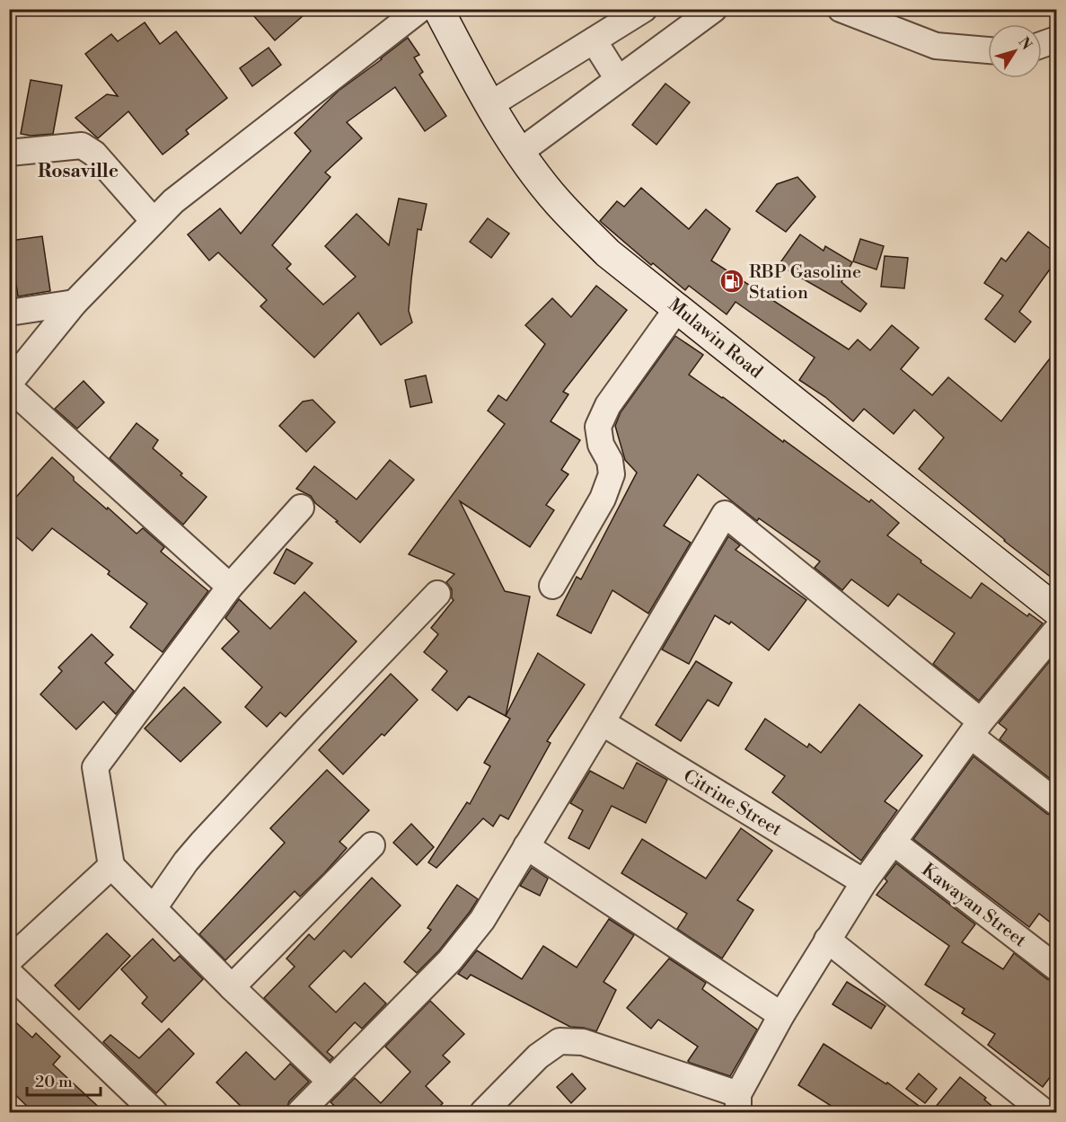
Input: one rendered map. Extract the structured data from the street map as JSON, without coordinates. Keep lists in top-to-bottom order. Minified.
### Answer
{"streets":{"main road":["Mulawin Road"],"street":["Citrine Street","Kawayan Street"]},"districts":["Rosaville"],"places":{"fuel station":["RBP Gasoline Station"]},"scale_bar":"20 m","north":"top right"}
